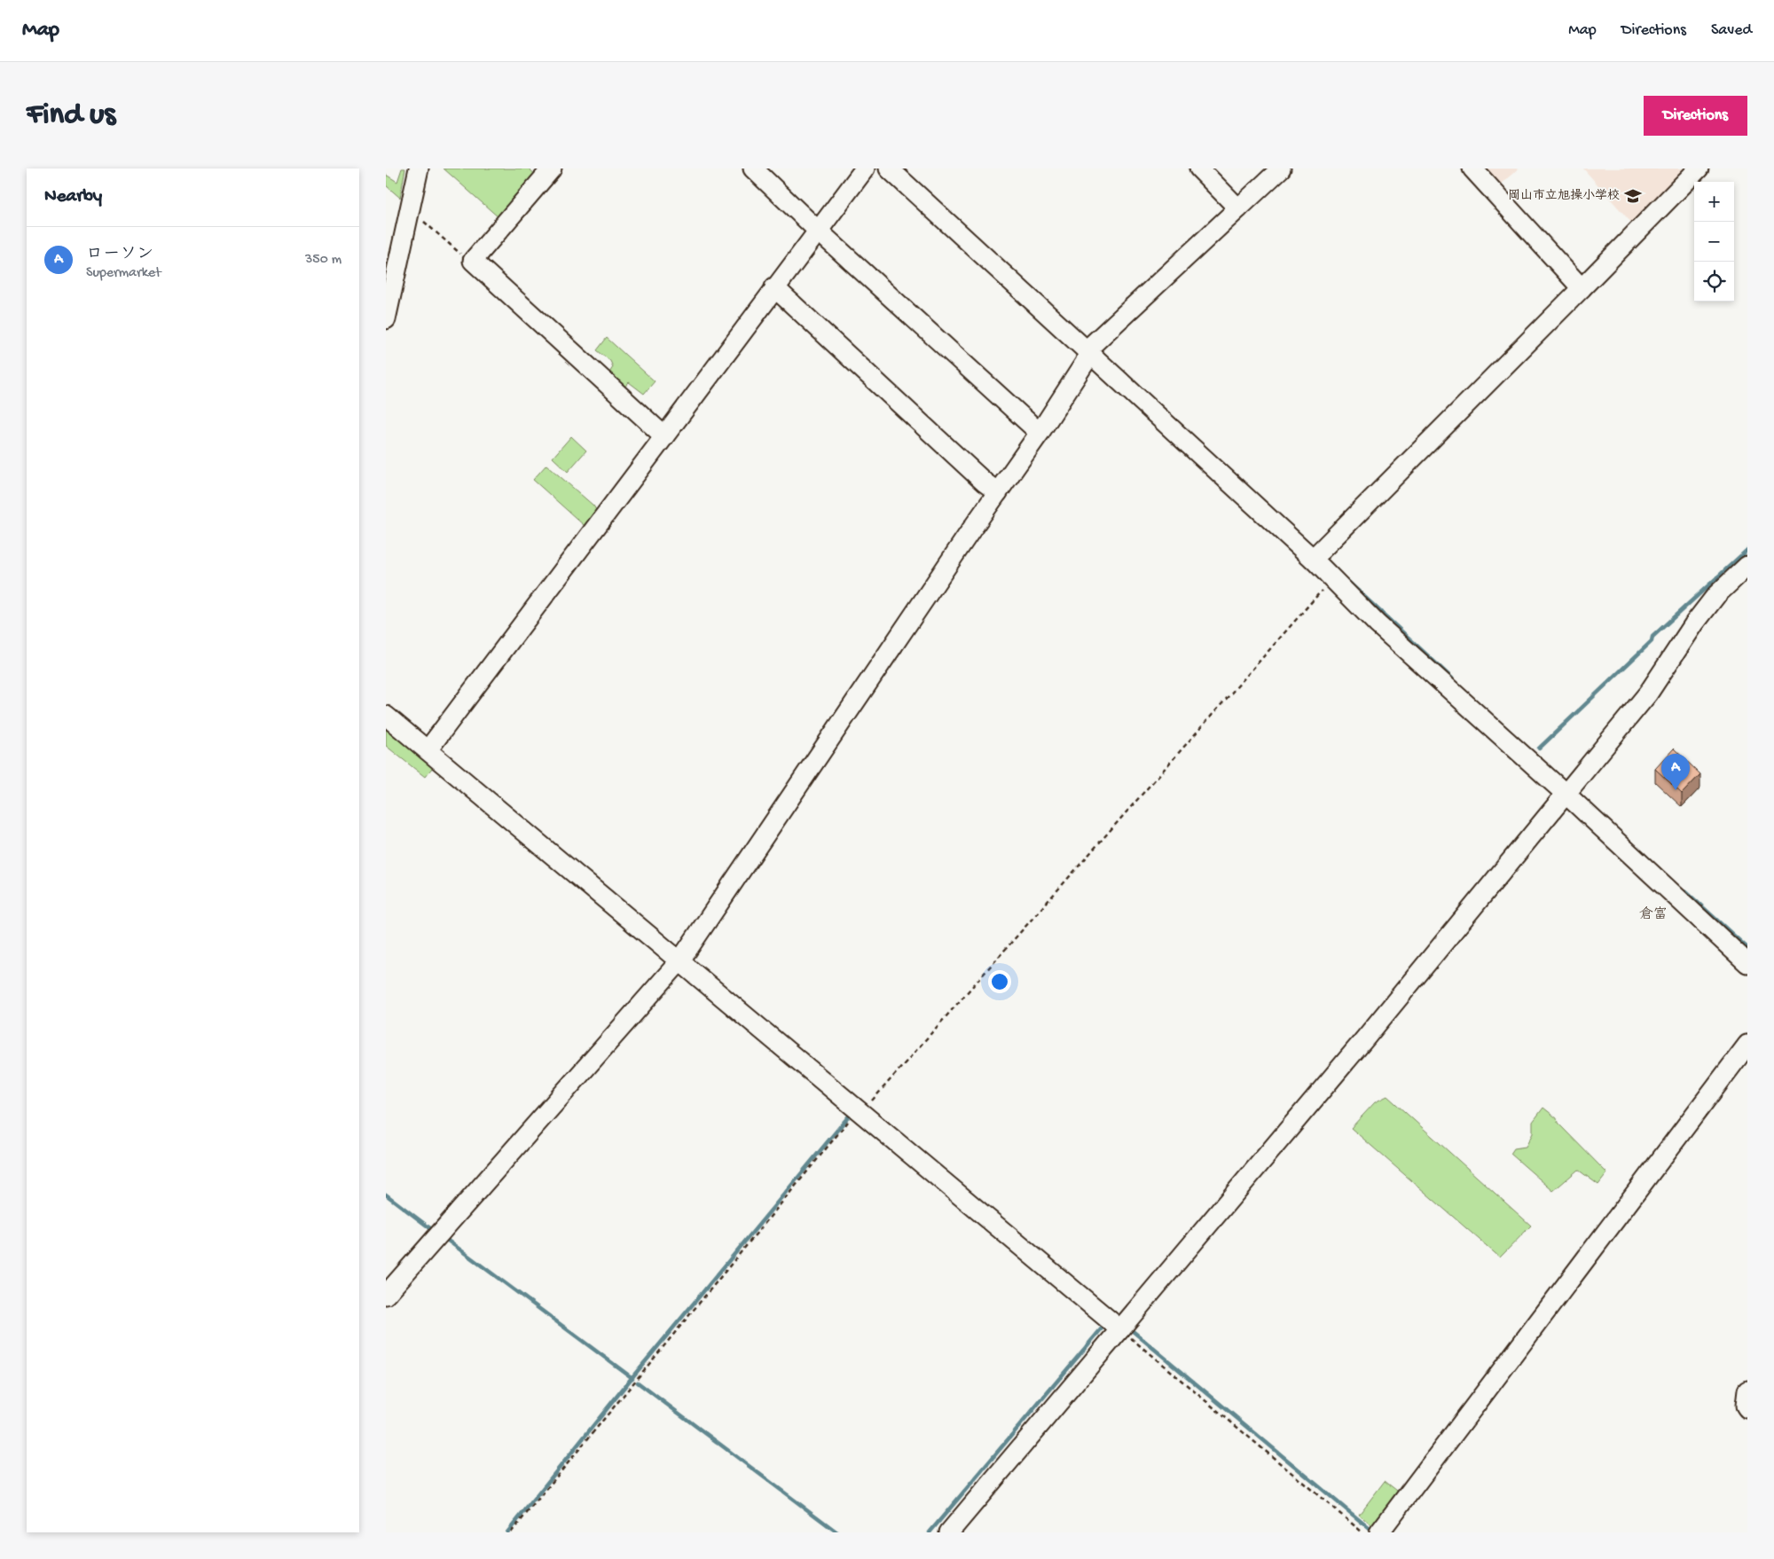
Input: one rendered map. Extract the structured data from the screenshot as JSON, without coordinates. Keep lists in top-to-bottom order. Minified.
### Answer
{"districts":["倉富"],"places":{"school or university":["岡山市立旭操小学校"]},"page":{"header":"Map","nav":["Map","Directions","Saved"],"buttons":"Directions","title":"Find us","heading":"Nearby","map_buttons":["+","−"],"list":[{"mark":"A","name":"ローソン","note":"Supermarket","value":"350 m"}],"pins":"A"}}
